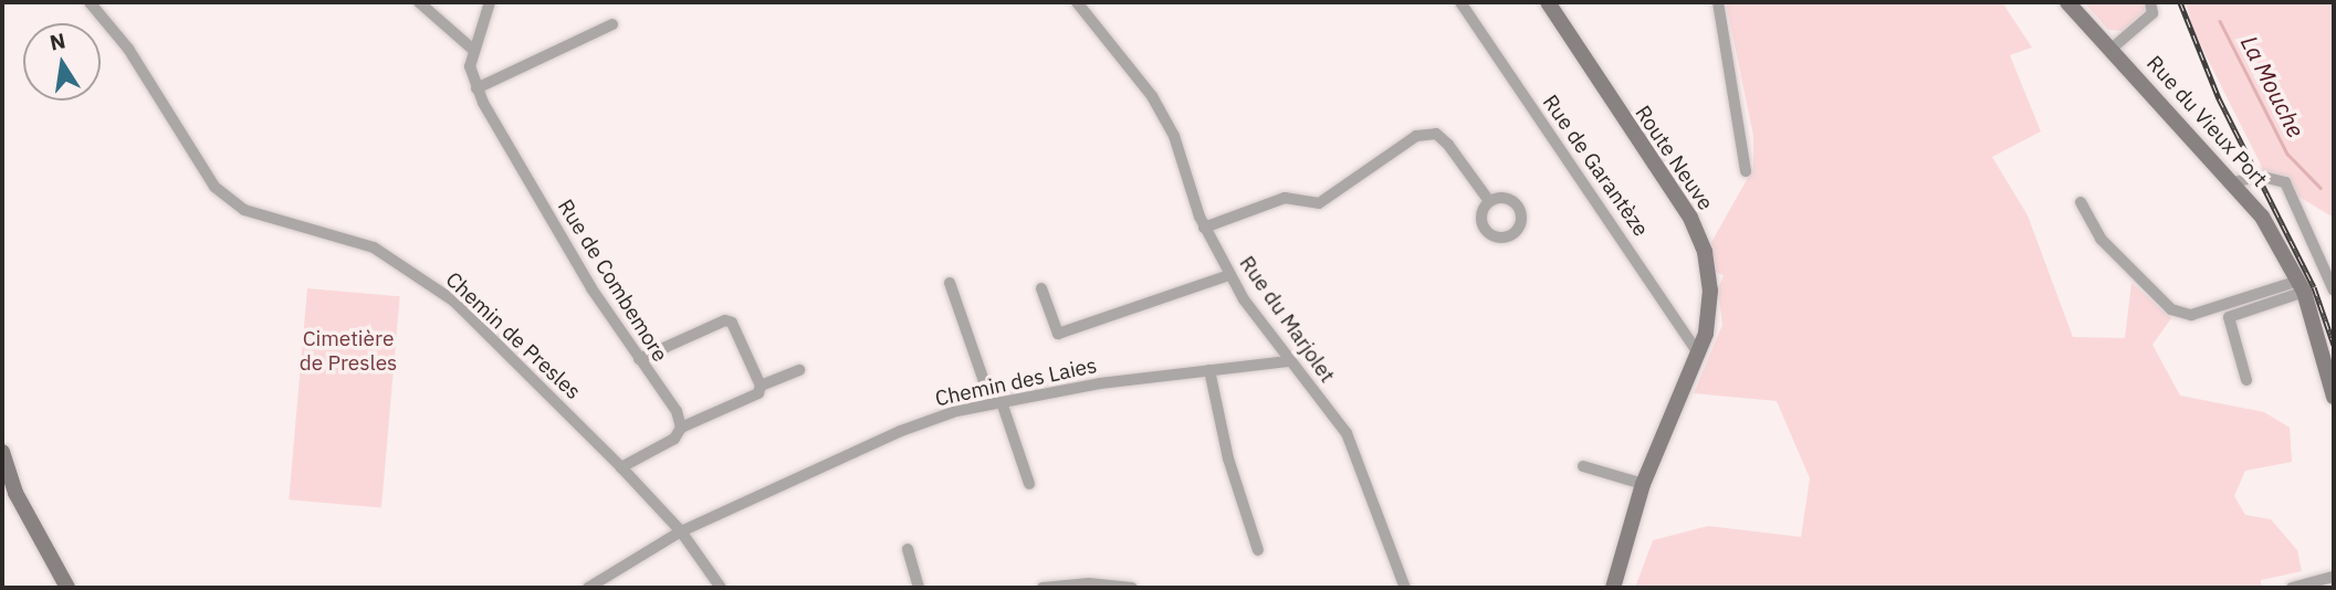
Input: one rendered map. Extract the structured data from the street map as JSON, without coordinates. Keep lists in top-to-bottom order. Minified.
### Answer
{"streets":{"street":["Rue du Vieux Port","Route Neuve","Rue de Garantèze","Rue de Combemore","Rue du Marjolet","Chemin de Presles","Chemin des Laies"]},"crossings":[["Route Neuve","Rue de Garantèze"],["Rue du Marjolet","Chemin des Laies"],["Chemin de Presles","Chemin des Laies"]],"water":["La Mouche"],"parks":["Cimetière de Presles"],"north":"top"}
